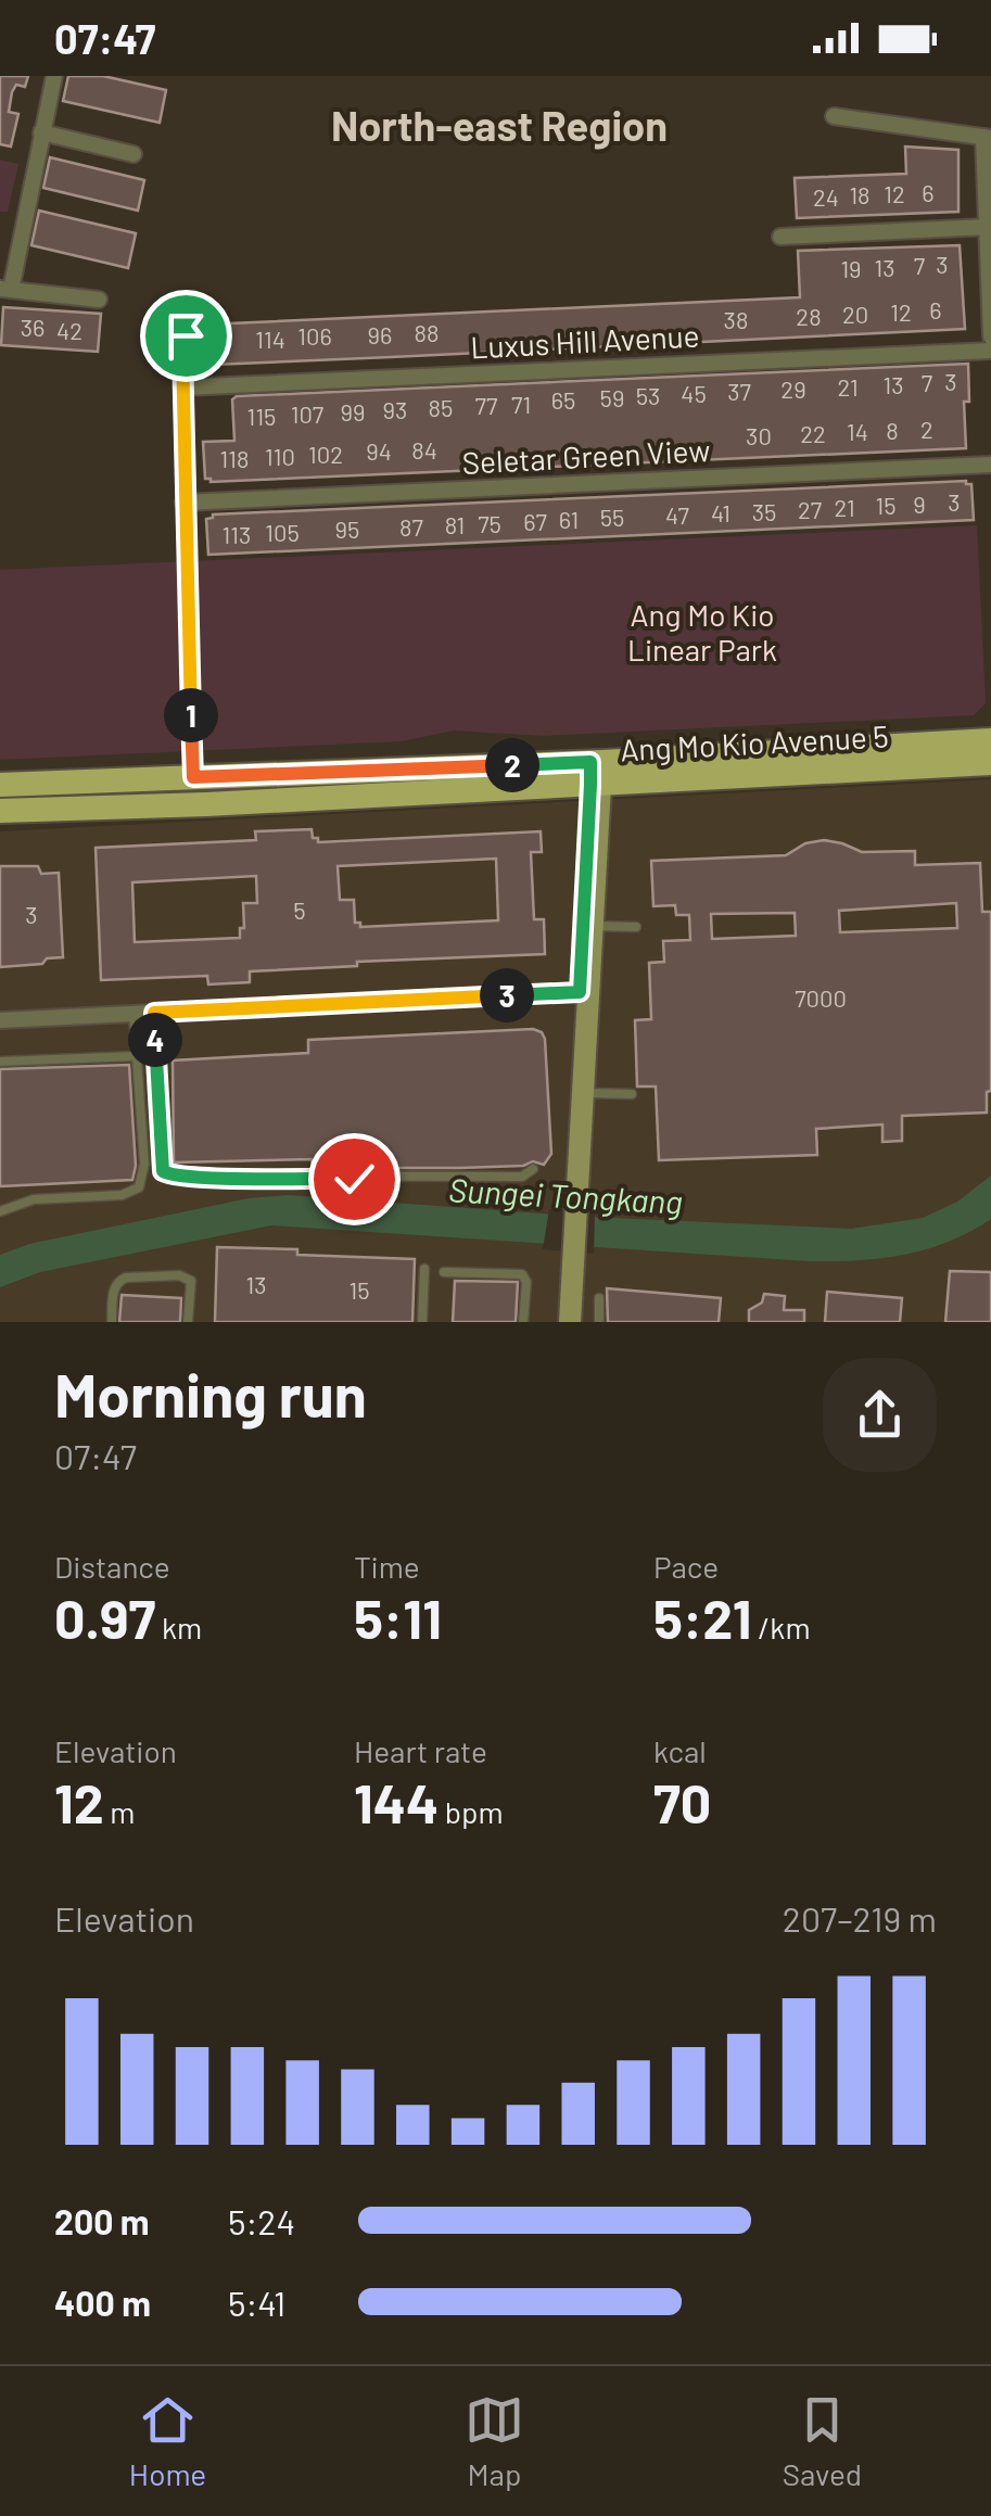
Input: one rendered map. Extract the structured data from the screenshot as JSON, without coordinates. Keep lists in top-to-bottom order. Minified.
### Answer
{"streets":{"main road":["Ang Mo Kio Avenue 5"],"street":["Luxus Hill Avenue","Seletar Green View"]},"districts":["North-east Region"],"water":["Sungei Tongkang"],"parks":["Ang Mo Kio Linear Park"],"house_numbers":["6","12","18","24","3","7","13","19","6","12","20","28","38","36","42","88","96","106","114","3","7","13","21","29","37","45","53","59","65","71","77","85","93","99","107","115","2","8","14","22","30","84","94","102","110","118","3","9","15","21","27","35","41","47","55","61","67","75","81","87","95","105","113","5","3","7000","13","15"],"page":{"status":"07:47","pins":["1","2","3","4"],"heading":["Morning run","07:47"],"stats":[["Distance","0.97 km"],["Time","5:11"],["Pace","5:21 /km"],["Elevation","12 m"],["Heart rate","144 bpm"],["kcal","70"]],"chart":["Elevation","207–219 m"],"list":[{"name":"200 m","note":"5:24"},{"name":"400 m","note":"5:41"}],"tabs":["Home","Map","Saved"]}}
